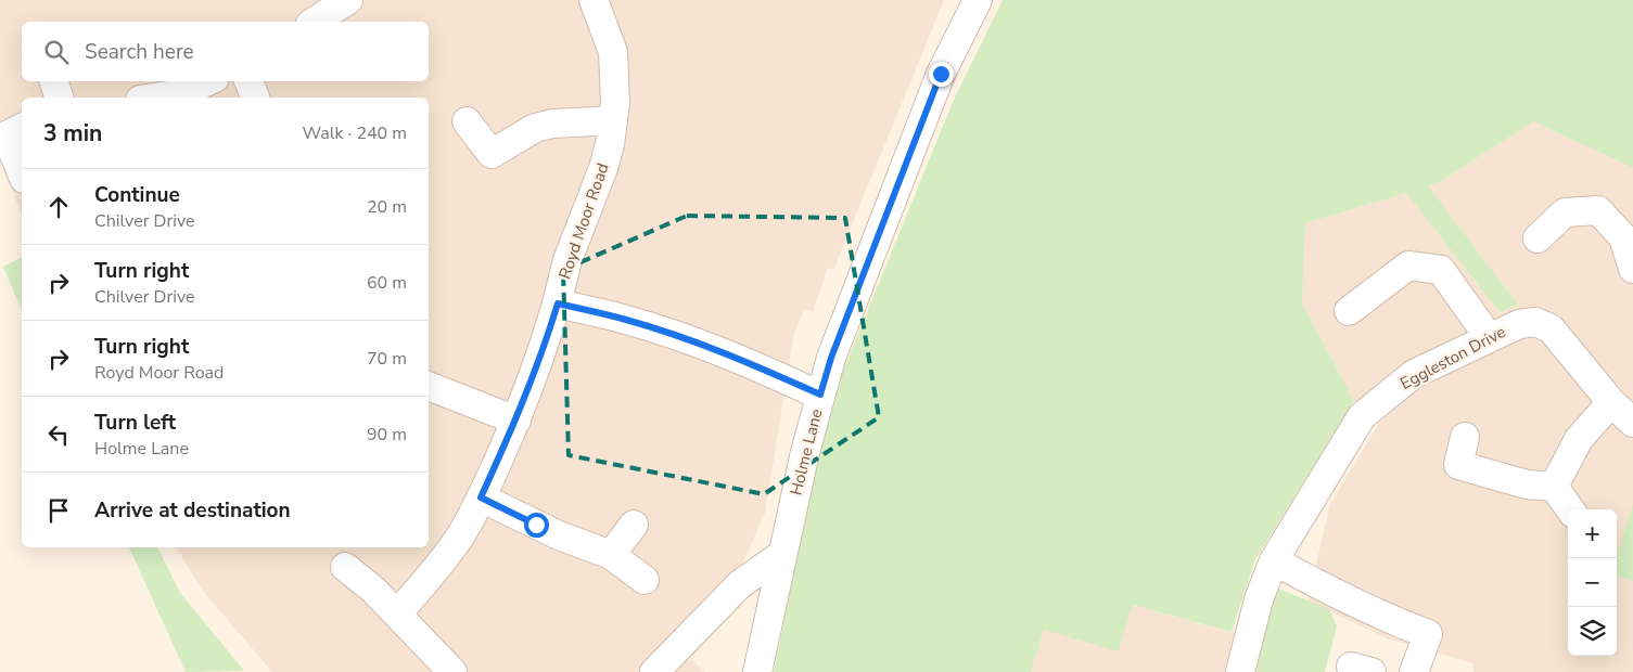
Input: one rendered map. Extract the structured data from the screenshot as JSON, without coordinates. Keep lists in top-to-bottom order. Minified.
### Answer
{"streets":{"street":["Royd Moor Road","Eggleston Drive","Holme Lane"]},"page":{"search":"Search here","heading":["3 min","Walk · 240 m"],"list":[["Continue","Chilver Drive","20 m"],["Turn right","Chilver Drive","60 m"],["Turn right","Royd Moor Road","70 m"],["Turn left","Holme Lane","90 m"],"Arrive at destination"],"map_buttons":["+","−"]}}
